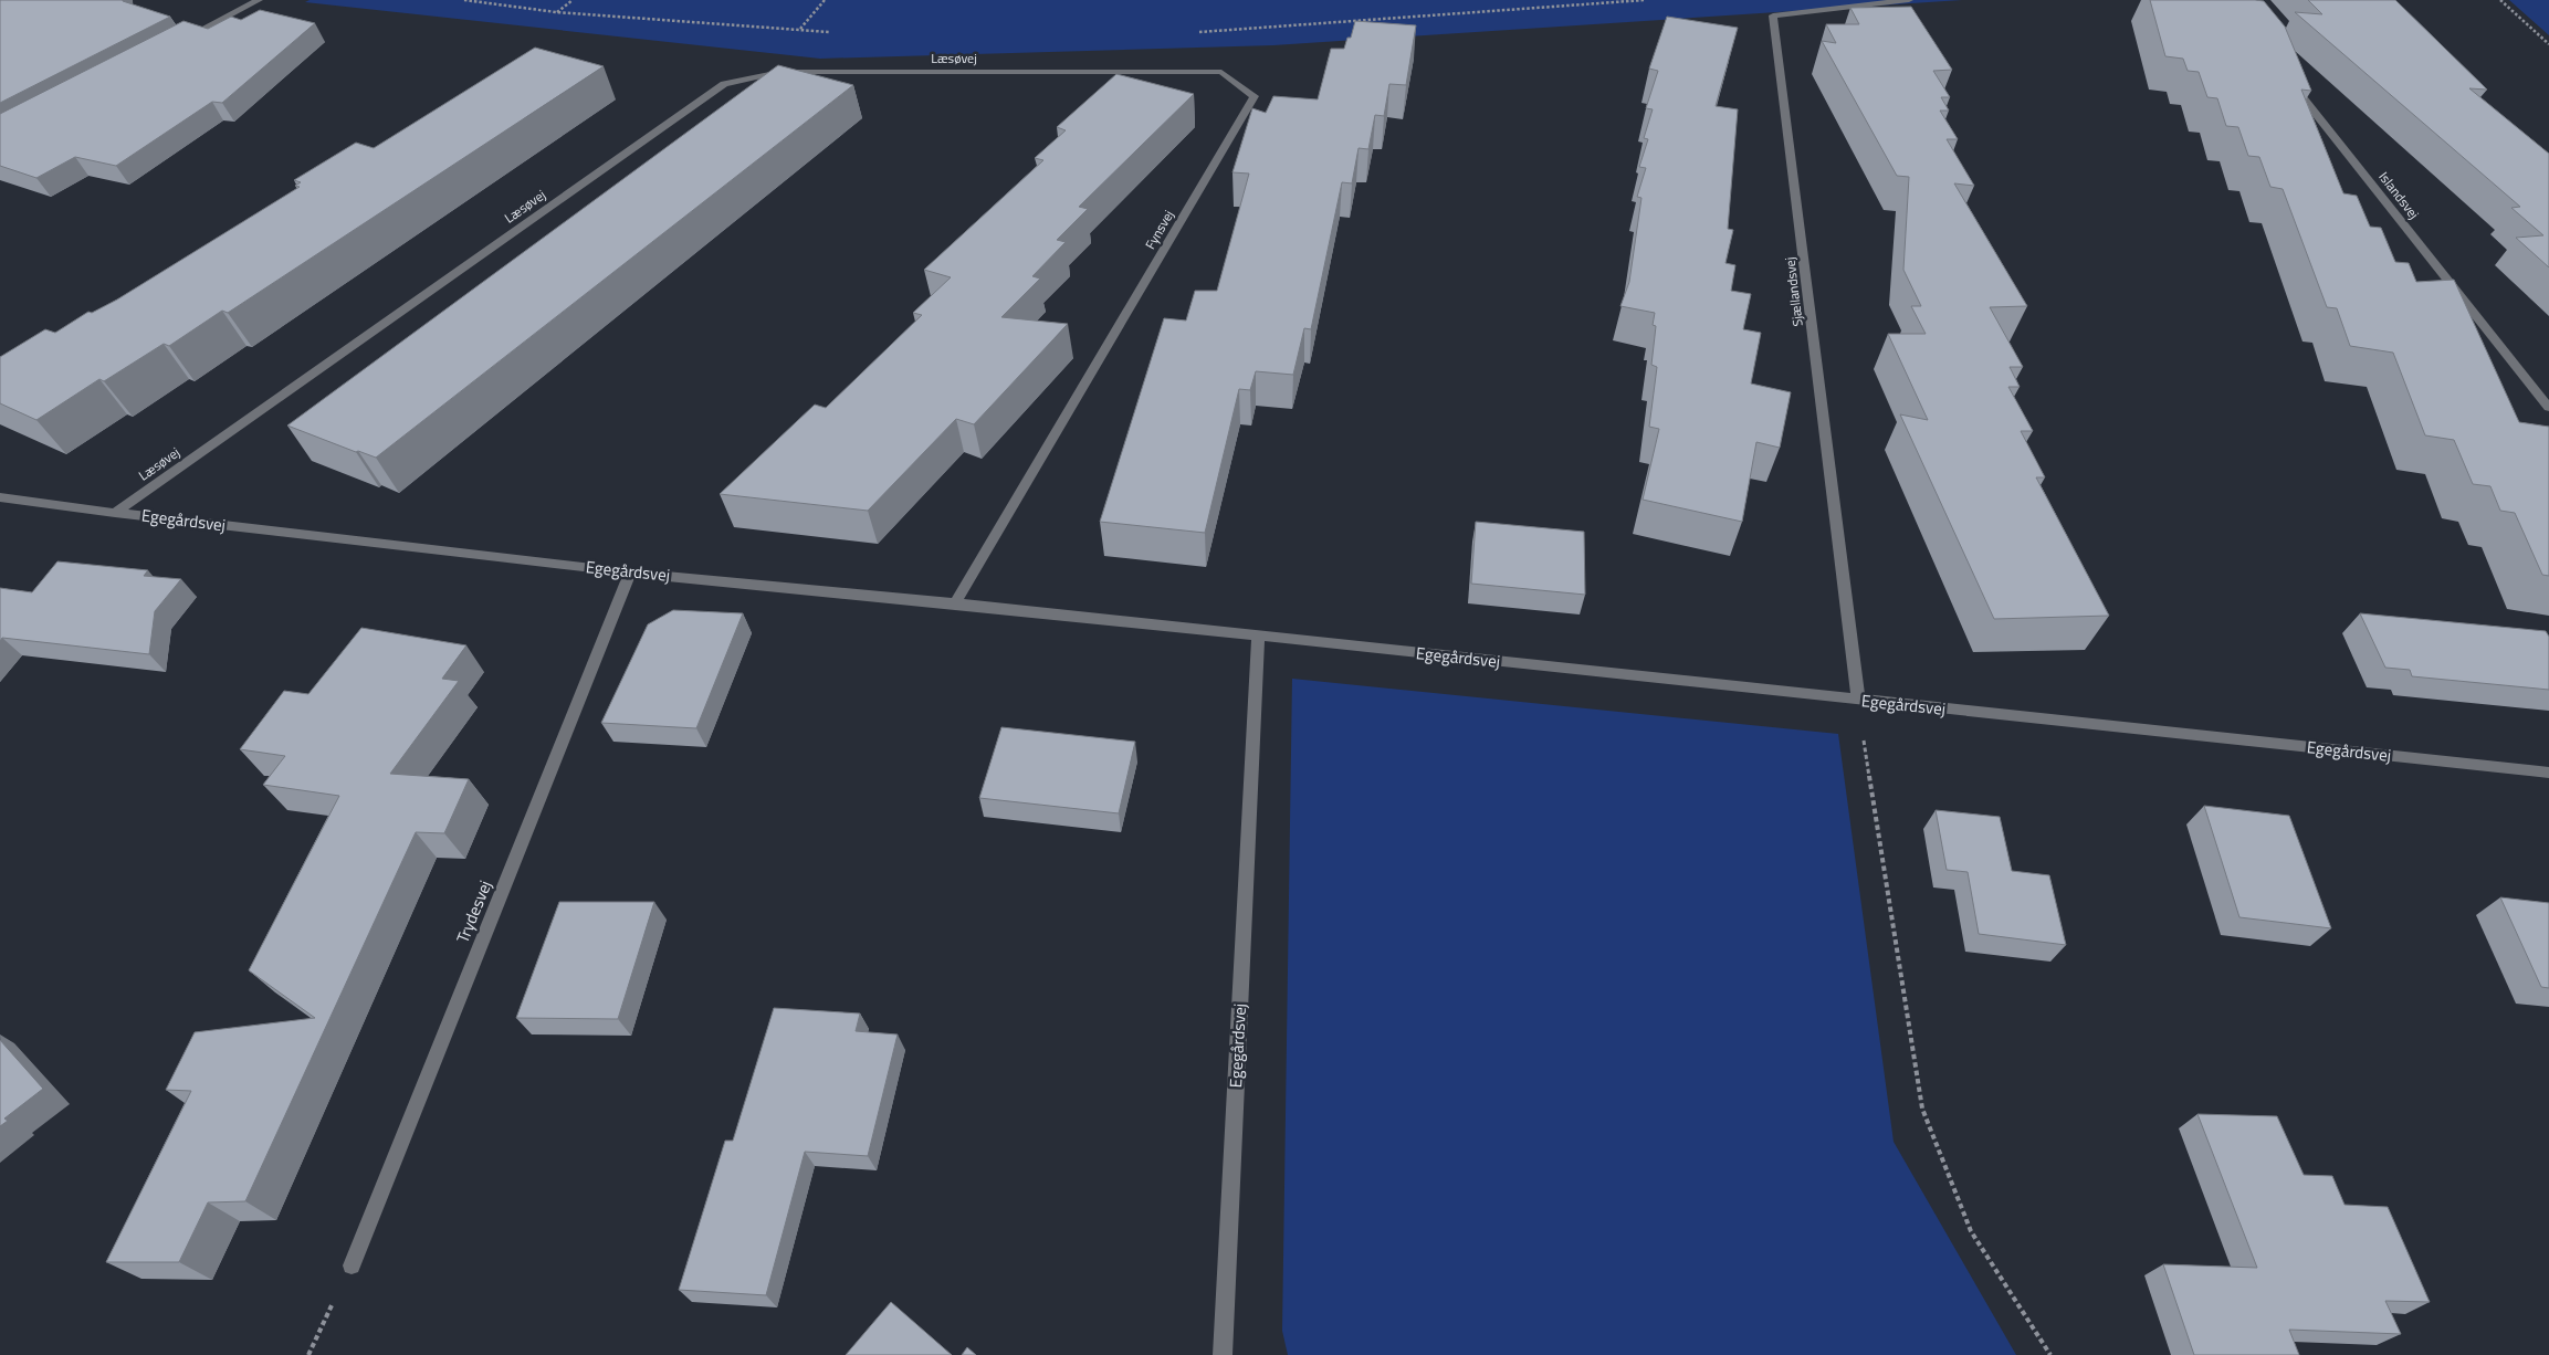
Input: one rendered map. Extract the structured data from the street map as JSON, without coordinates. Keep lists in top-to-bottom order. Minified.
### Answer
{"streets":{"street":["Læsøvej","Islandsvej","Fynsvej","Sjællandsvej","Egegårdsvej","Trydesvej"]},"crossings":[["Læsøvej","Fynsvej"],["Læsøvej","Egegårdsvej"],["Fynsvej","Egegårdsvej"],["Sjællandsvej","Egegårdsvej"],["Egegårdsvej","Trydesvej"]]}
